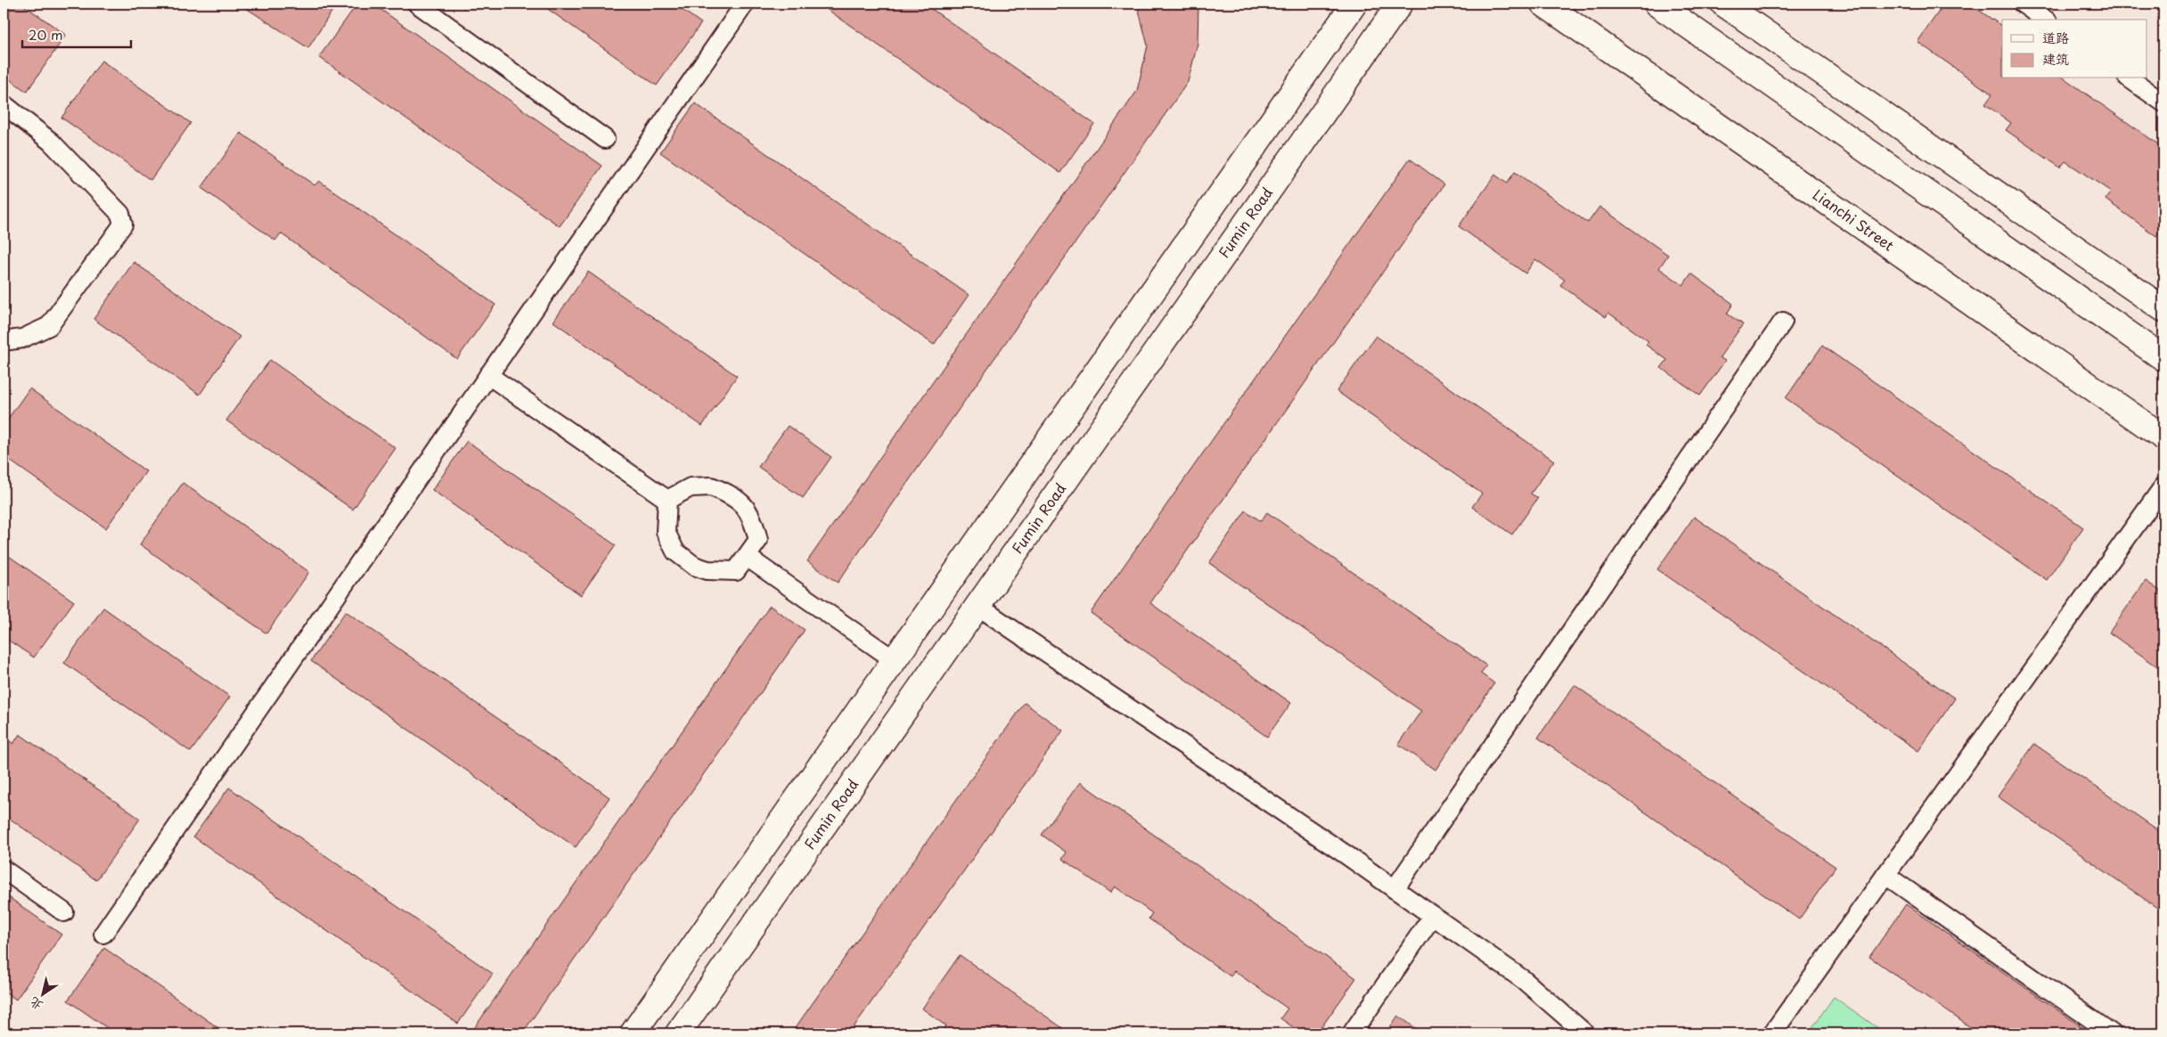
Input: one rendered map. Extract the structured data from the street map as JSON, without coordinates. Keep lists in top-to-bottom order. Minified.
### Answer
{"streets":{"street":["Lianchi Street","Fumin Road"]},"legend":["道路","建筑"],"scale_bar":"20 m","north":"bottom left"}
